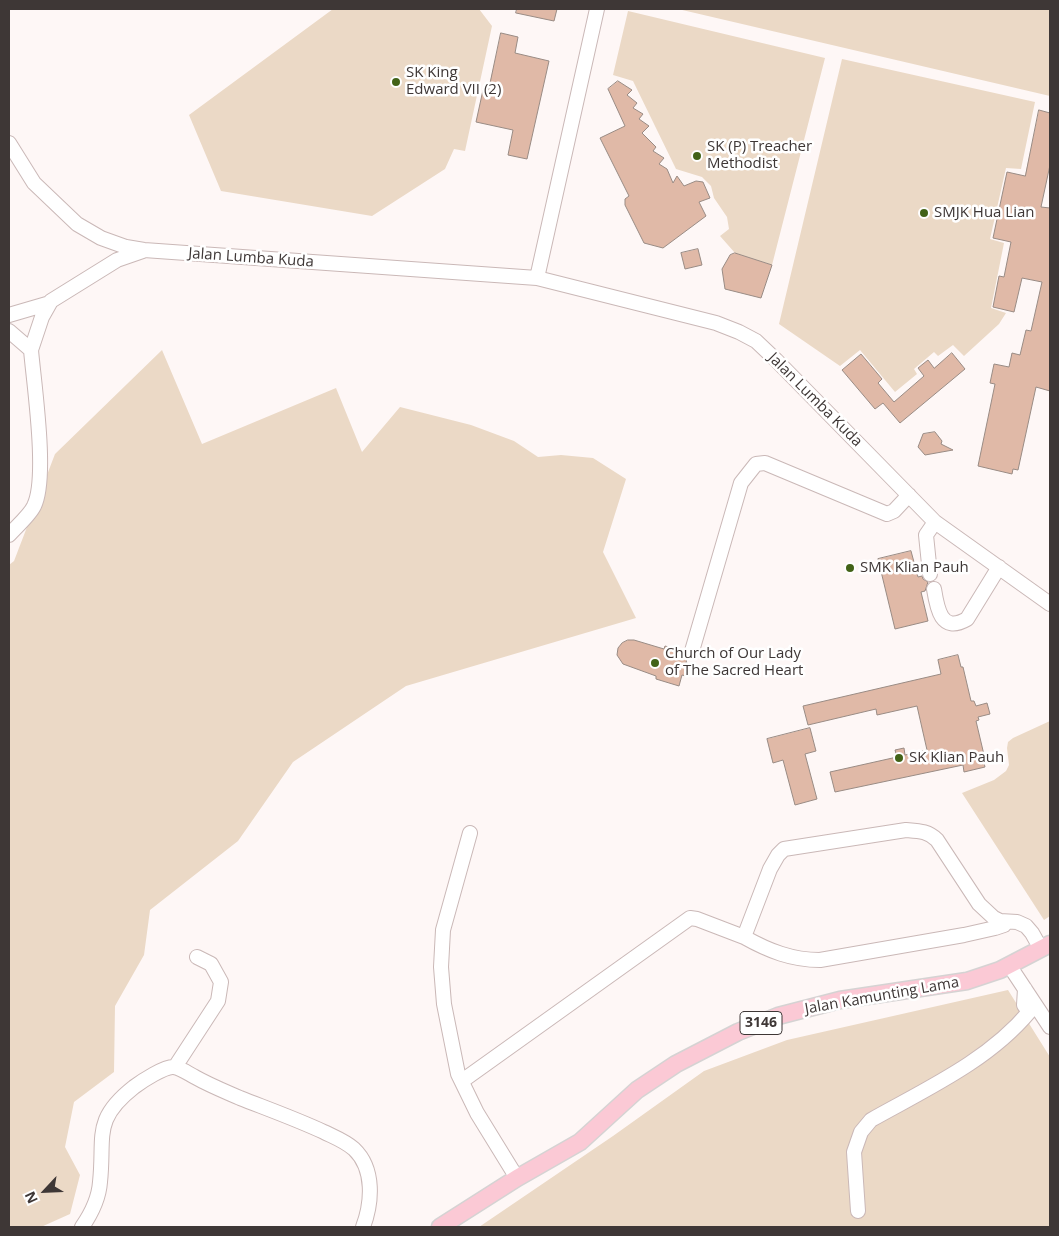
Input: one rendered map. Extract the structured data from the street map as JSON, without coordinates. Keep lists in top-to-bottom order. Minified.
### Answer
{"streets":{"main road":["Jalan Kamunting Lama","3146"],"street":["Jalan Lumba Kuda"]},"places":["SK King Edward VII (2)","SK (P) Treacher Methodist","SMJK Hua Lian","SMK Klian Pauh","Church of Our Lady of The Sacred Heart","SK Klian Pauh"],"north":"bottom left"}
